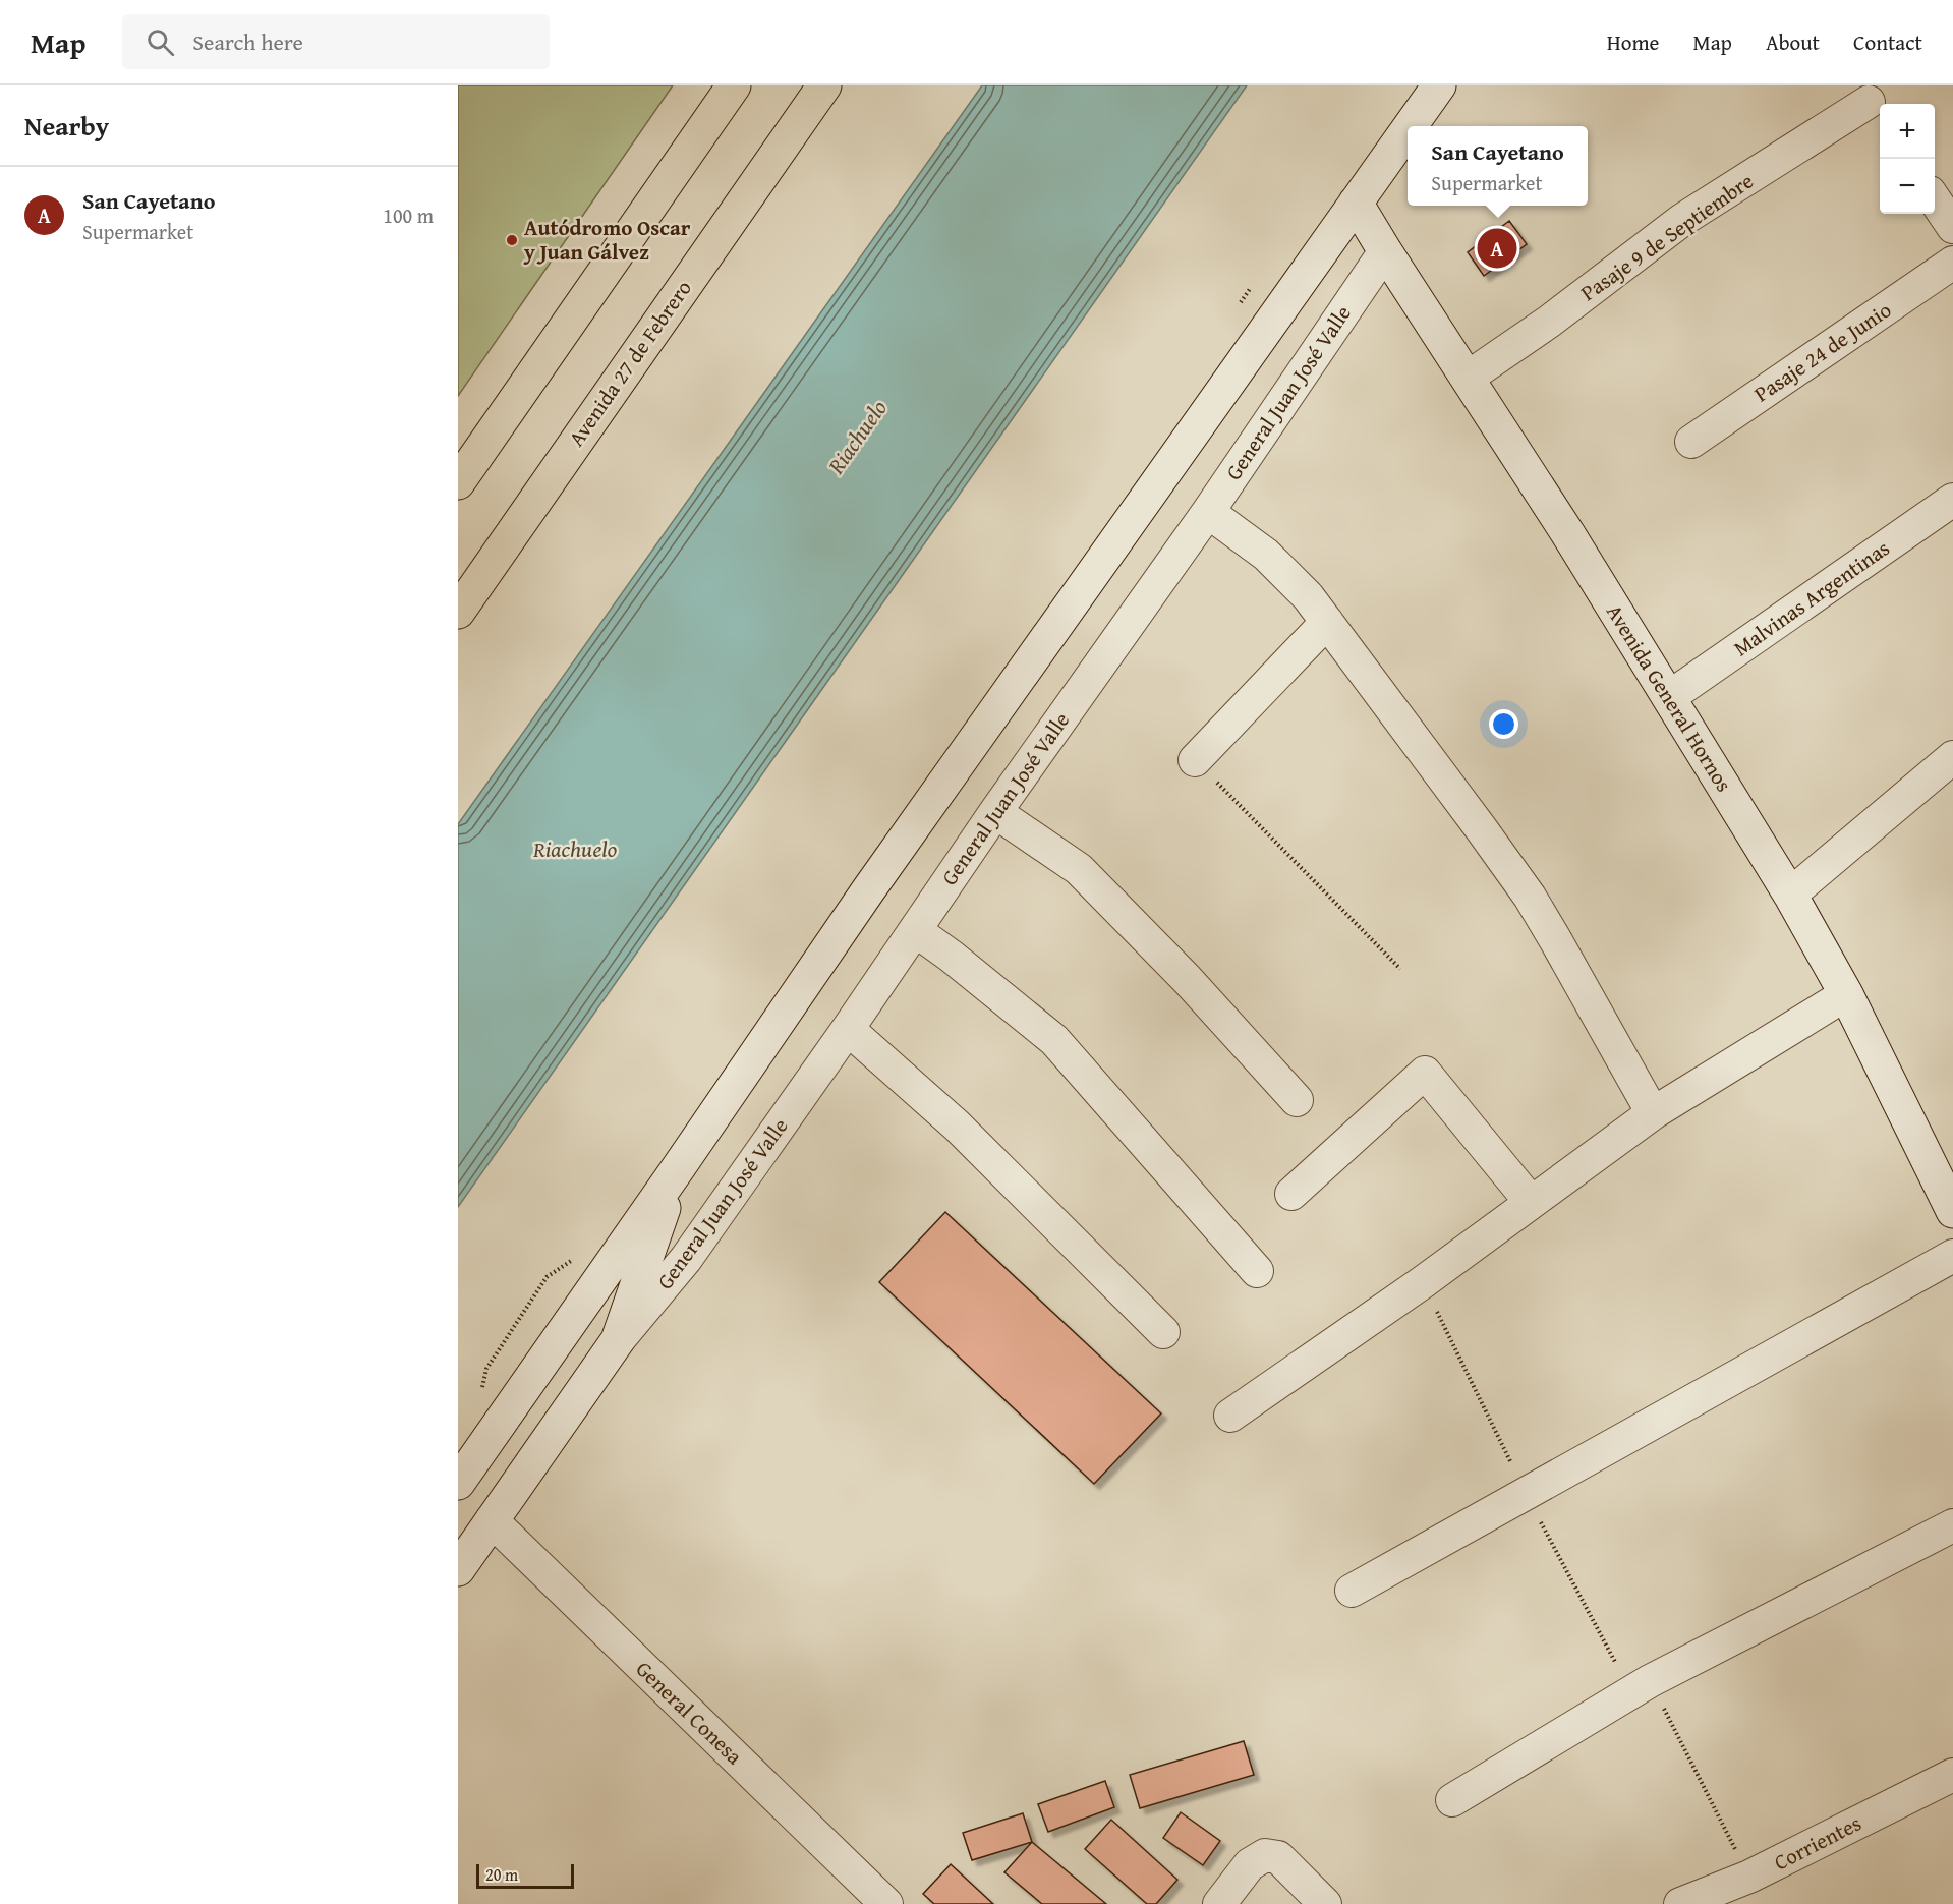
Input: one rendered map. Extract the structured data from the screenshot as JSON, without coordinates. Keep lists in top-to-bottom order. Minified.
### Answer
{"streets":{"main road":["Avenida 27 de Febrero","General Juan José Valle","Avenida General Hornos"],"street":["Pasaje 9 de Septiembre","Pasaje 24 de Junio","Malvinas Argentinas","General Conesa","Corrientes"]},"crossings":[["Pasaje 9 de Septiembre","Avenida General Hornos"],["General Juan José Valle","Avenida General Hornos"],["General Juan José Valle","General Conesa"],["Malvinas Argentinas","Avenida General Hornos"]],"water":["Riachuelo"],"places":["Autódromo Oscar y Juan Gálvez"],"scale_bar":"20 m","page":{"header":"Map","search":"Search here","nav":["Home","Map","About","Contact"],"heading":"Nearby","map_buttons":["+","−"],"popup":["San Cayetano","Supermarket"],"list":[{"mark":"A","name":"San Cayetano","note":"Supermarket","value":"100 m"}],"pins":"A","scale":"20 m"}}
